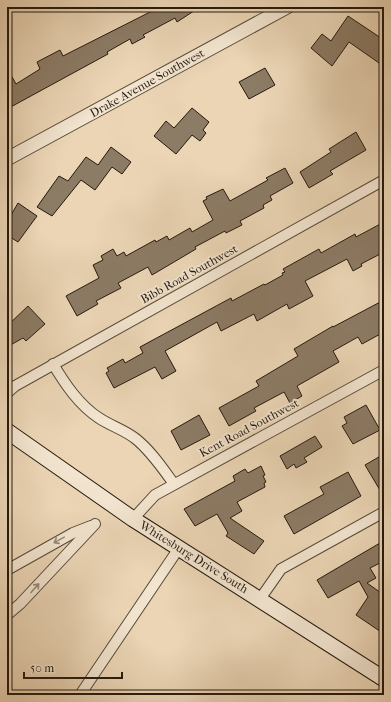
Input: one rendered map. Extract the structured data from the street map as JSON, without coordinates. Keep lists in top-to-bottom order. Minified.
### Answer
{"streets":{"main road":["Whitesburg Drive South"],"street":["Drake Avenue Southwest","Bibb Road Southwest","Kent Road Southwest"]},"crossings":[["Kent Road Southwest","Whitesburg Drive South"]],"scale_bar":"50 m"}
